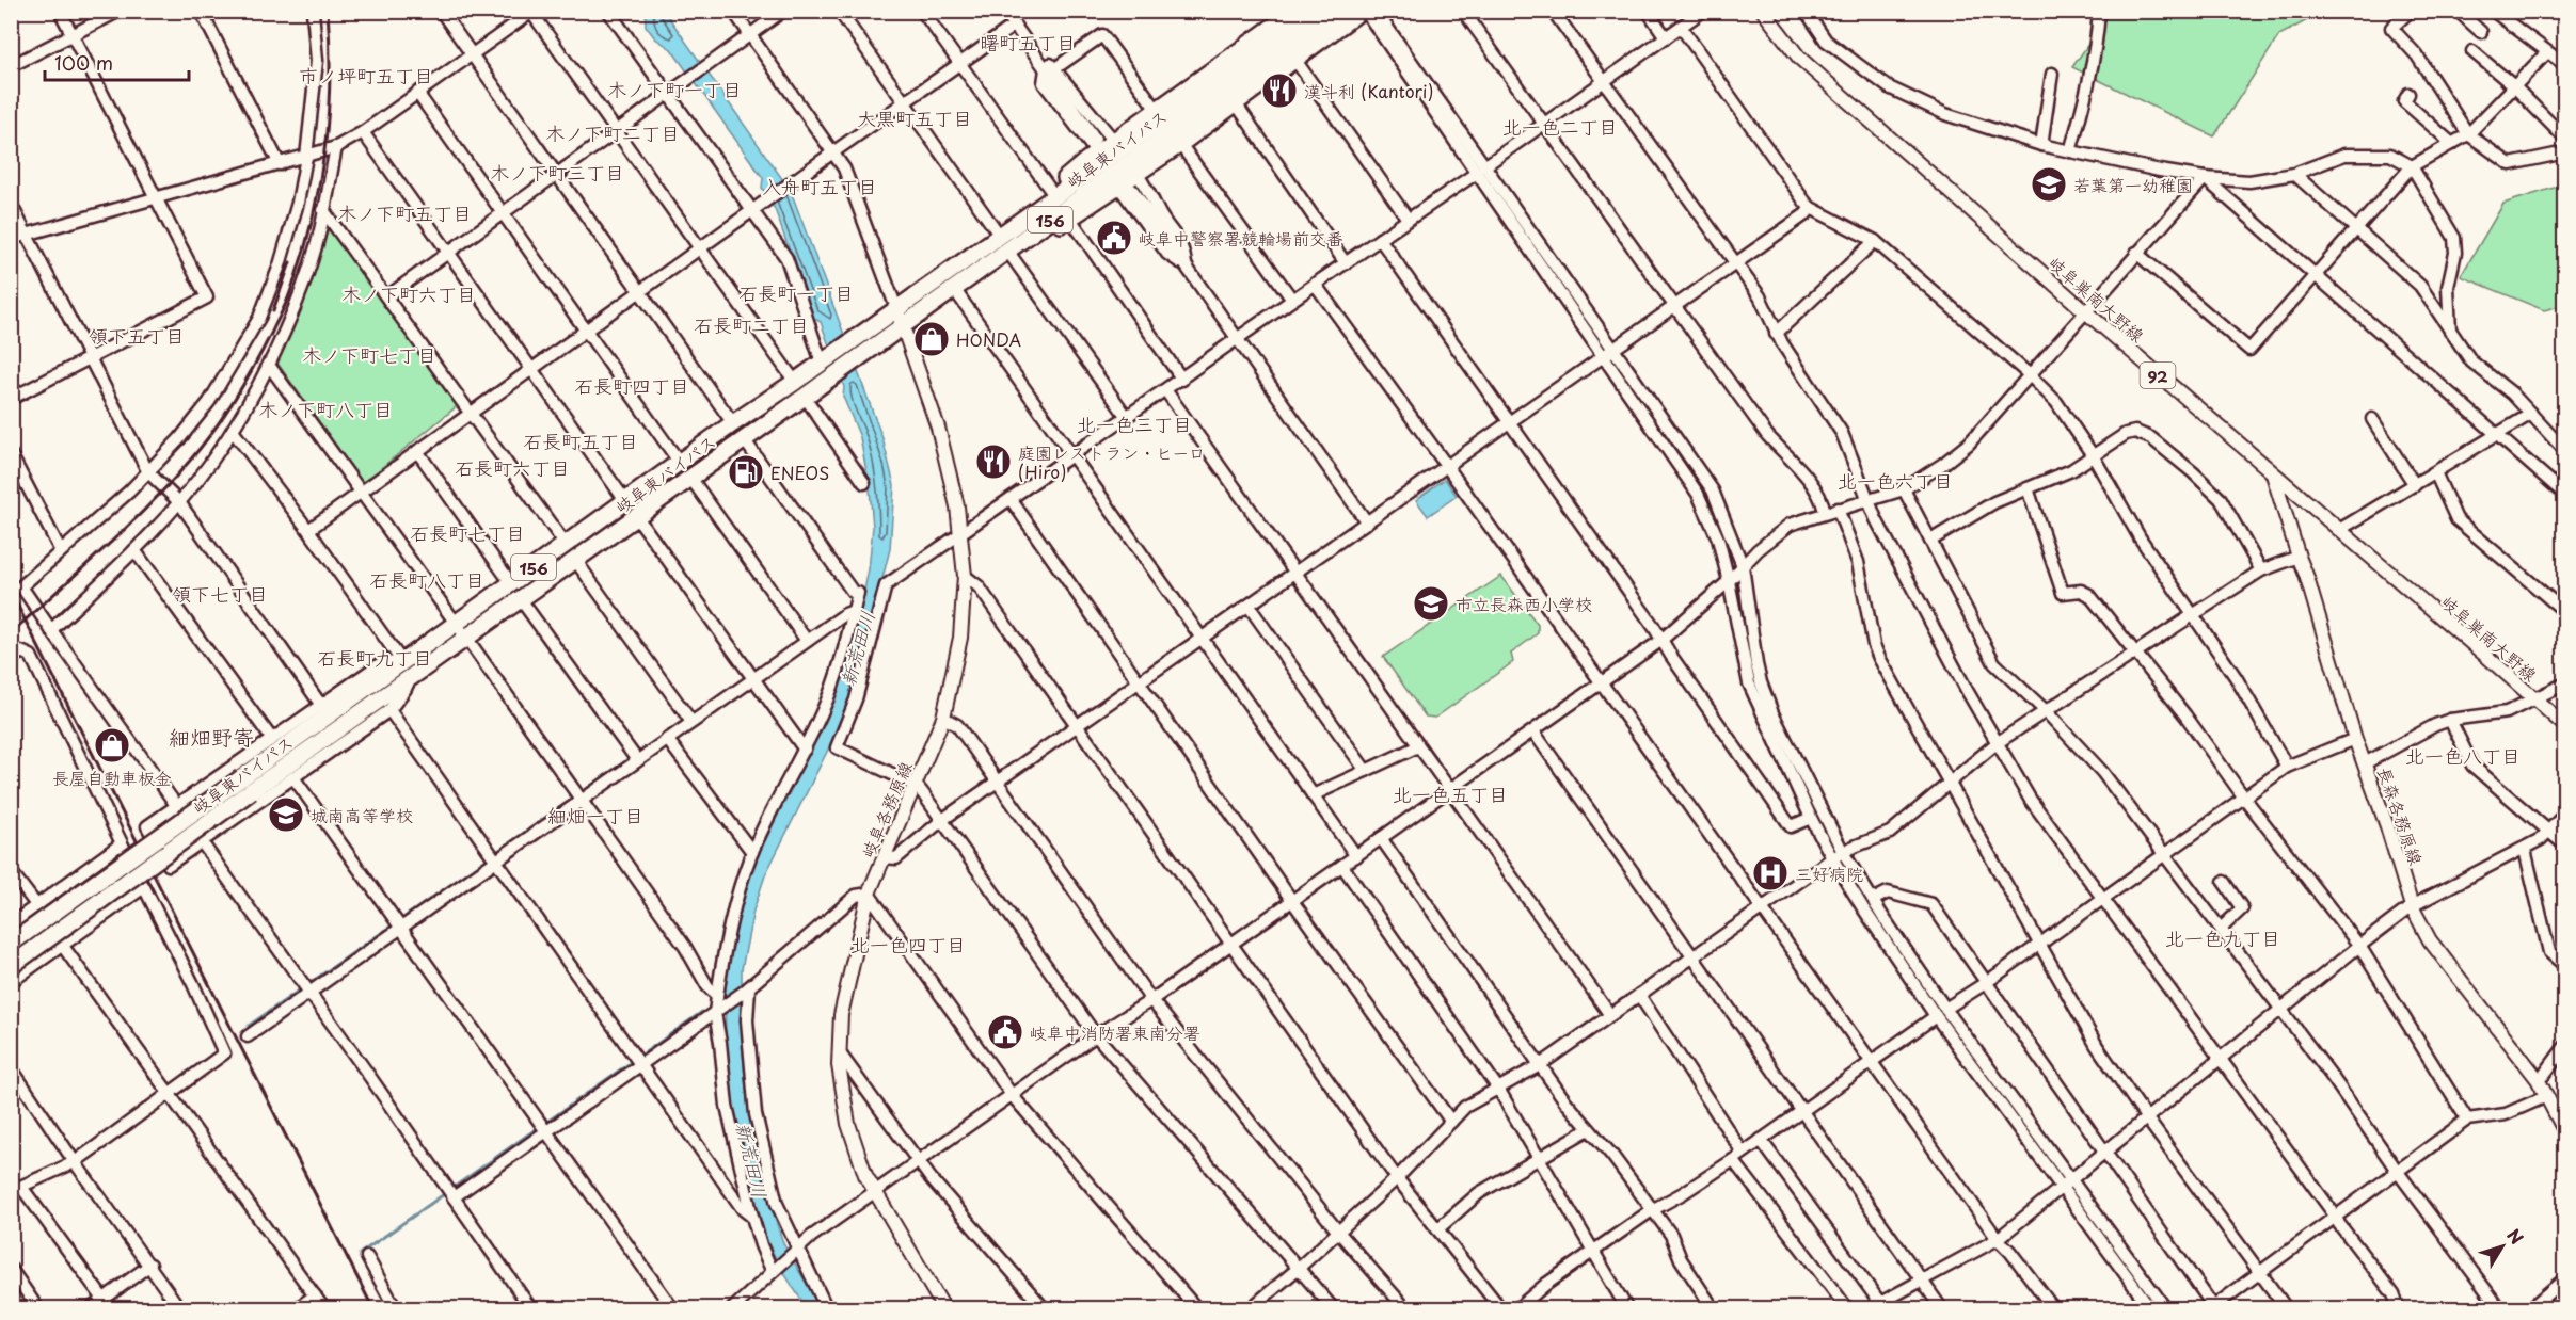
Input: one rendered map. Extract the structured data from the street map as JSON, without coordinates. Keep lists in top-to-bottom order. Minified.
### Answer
{"streets":{"highway":["岐阜東バイパス","156"],"main road":["岐阜巣南大野線","92","岐阜各務原線","長森各務原線"]},"crossings":[["岐阜東バイパス","156"],["岐阜東バイパス","岐阜各務原線"],["岐阜巣南大野線","長森各務原線"]],"districts":["曙町五丁目","市ノ坪町五丁目","木ノ下町一丁目","大黒町五丁目","北一色二丁目","木ノ下町二丁目","木ノ下町三丁目","入舟町五丁目","木ノ下町五丁目","石長町一丁目","木ノ下町六丁目","石長町二丁目","領下五丁目","木ノ下町七丁目","石長町四丁目","木ノ下町八丁目","北一色三丁目","石長町五丁目","石長町六丁目","北一色六丁目","石長町七丁目","石長町八丁目","領下七丁目","石長町九丁目","細畑野寄","北一色八丁目","北一色五丁目","細畑一丁目","北一色九丁目","北一色四丁目"],"water":["新荒田川"],"places":{"restaurant":["漢斗利 (Kantori)","庭園レストラン・ヒーロ (Hiro)"],"school or university":["若葉第一幼稚園","市立長森西小学校","城南高等学校"],"public building":["岐阜中警察署競輪場前交番","岐阜中消防署東南分署"],"shop":["HONDA","長屋自動車板金"],"fuel station":["ENEOS"],"hospital":["三好病院"]},"scale_bar":"100 m","north":"top right"}
